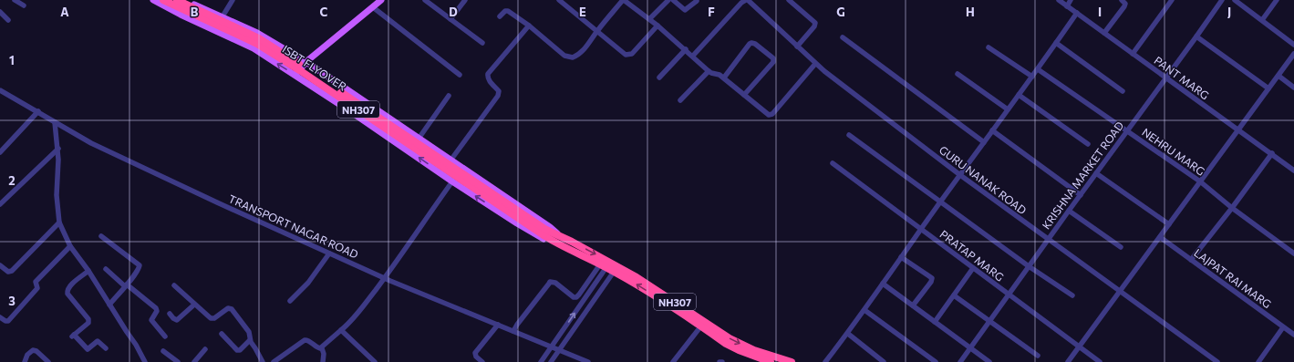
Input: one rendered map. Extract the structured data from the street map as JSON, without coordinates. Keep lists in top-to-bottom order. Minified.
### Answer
{"streets":{"highway":["ISBT FLYOVER","NH307"],"street":["PANT MARG","NEHRU MARG","KRISHNA MARKET ROAD","GURU NANAK ROAD","TRANSPORT NAGAR ROAD","PRATAP MARG","LAJPAT RAI MARG"]},"crossings":[["ISBT FLYOVER","NH307"],["PANT MARG","KRISHNA MARKET ROAD"],["NEHRU MARG","KRISHNA MARKET ROAD"],["KRISHNA MARKET ROAD","GURU NANAK ROAD"],["KRISHNA MARKET ROAD","PRATAP MARG"]],"grid":{"columns":["A","B","C","D","E","F","G","H","I","J"],"rows":["1","2","3"]}}
